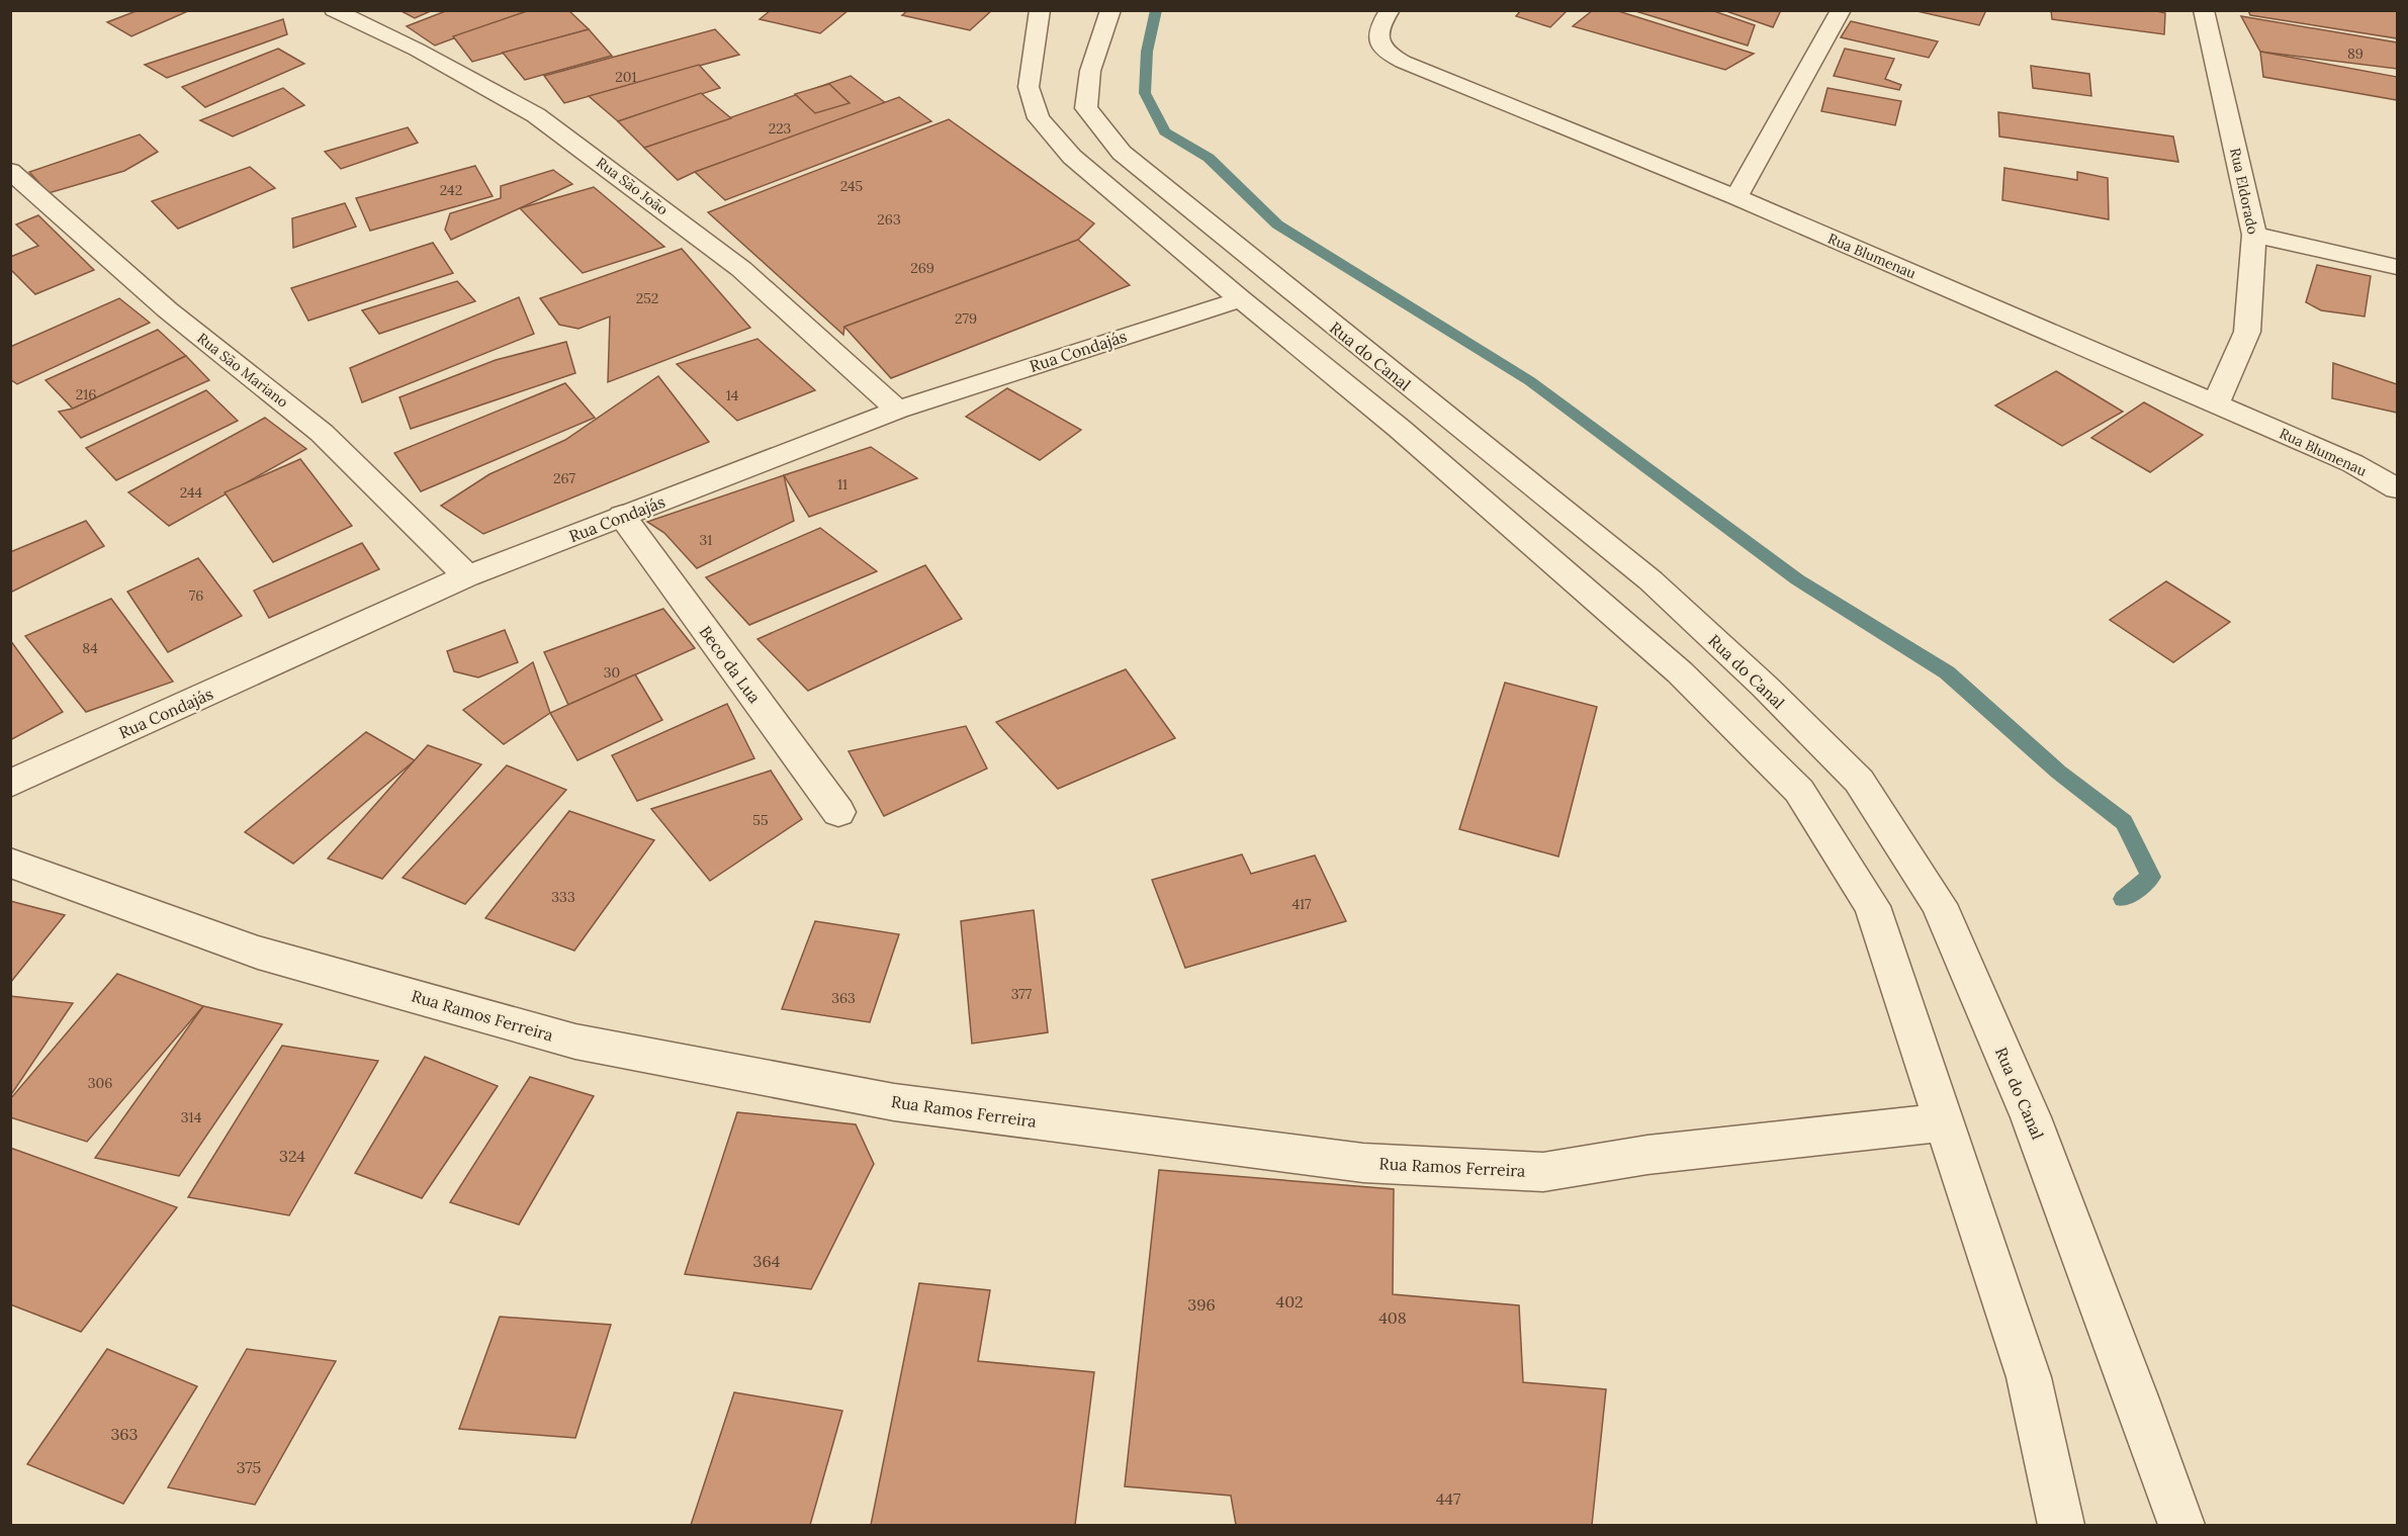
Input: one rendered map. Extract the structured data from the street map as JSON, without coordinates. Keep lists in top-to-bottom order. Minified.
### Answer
{"streets":{"street":["Rua São João","Rua Eldorado","Rua Blumenau","Rua Condajás","Rua do Canal","Rua São Mariano","Beco da Lua","Rua Ramos Ferreira"]},"crossings":[["Rua São João","Rua Condajás"],["Rua Eldorado","Rua Blumenau"],["Rua Condajás","Rua São Mariano"],["Rua Condajás","Beco da Lua"]],"house_numbers":["89","201","223","245","242","263","269","252","279","216","14","267","11","244","31","76","84","30","55","333","417","377","363","306","314","324","364","402","396","408","363","375","447"]}
